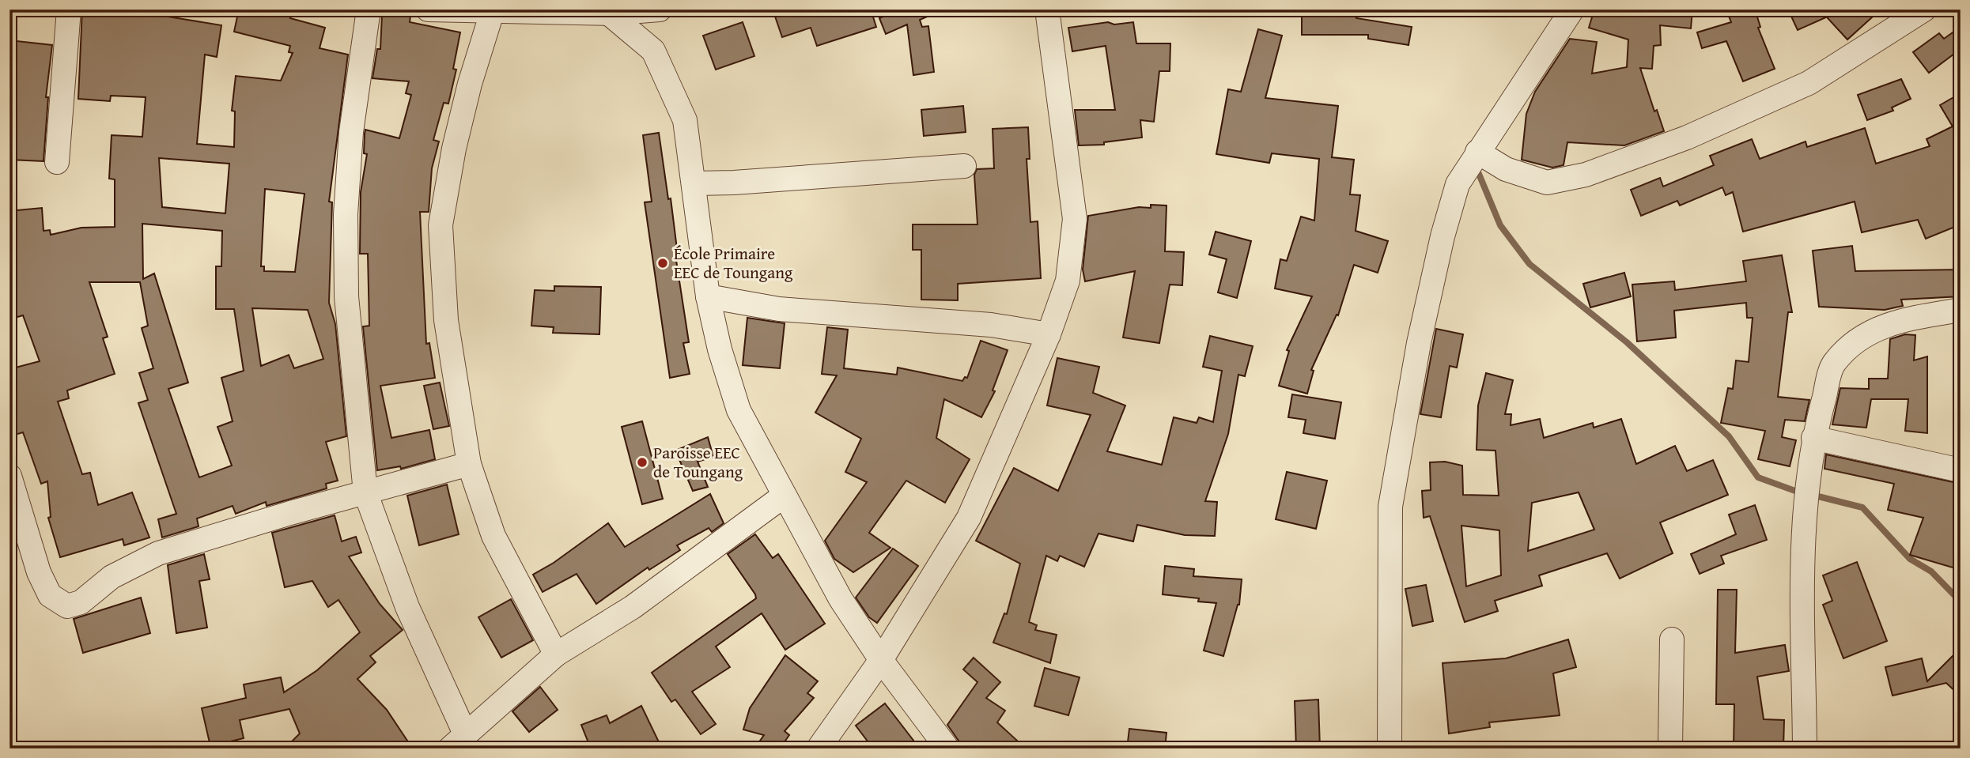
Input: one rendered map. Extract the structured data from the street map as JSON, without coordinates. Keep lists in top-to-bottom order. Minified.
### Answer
{"places":["École Primaire EEC de Toungang","Paroisse EEC de Toungang"]}
